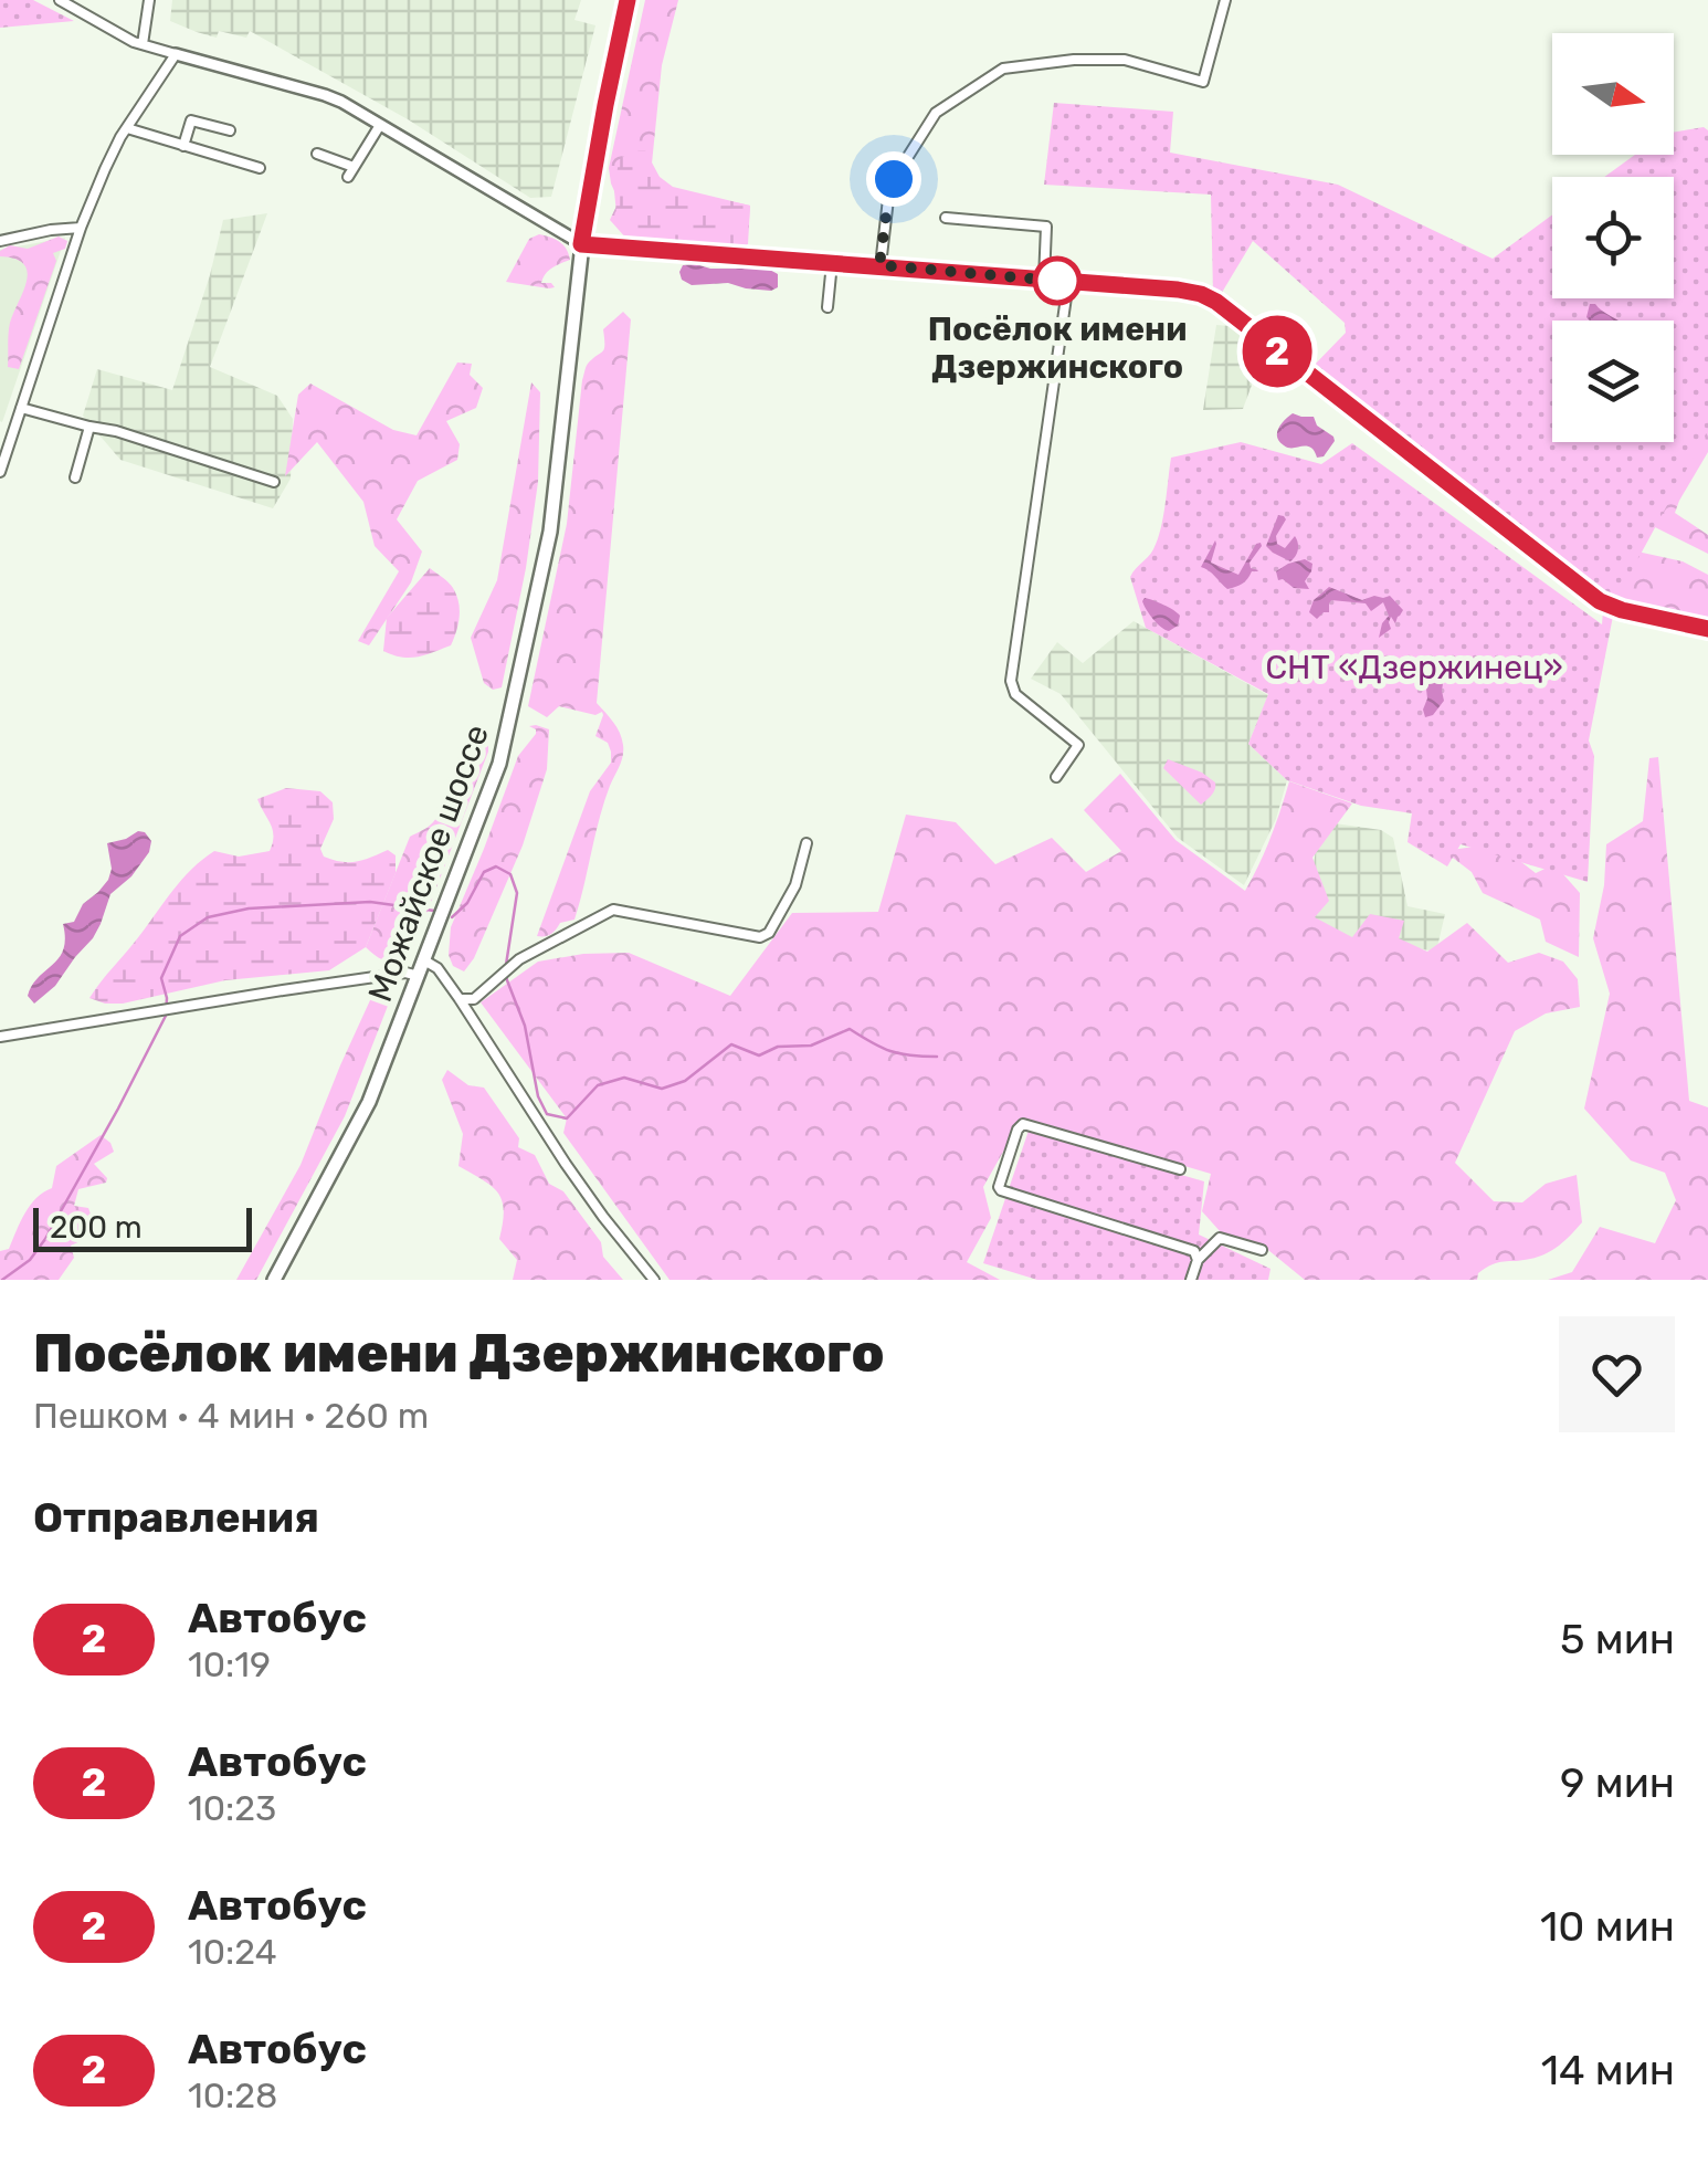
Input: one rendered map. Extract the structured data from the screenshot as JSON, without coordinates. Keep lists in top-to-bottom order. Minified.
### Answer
{"streets":{"main road":["Можайское шоссе"]},"parks":["СНТ «Дзержинец»"],"places":["Посёлок имени Дзержинского"],"lines":["bus line 2"],"scale_bar":"200 m","north":"right","page":{"on_map":"2","scale":"200 m","heading":[["Посёлок имени Дзержинского","Пешком · 4 мин · 260 m"],"Отправления"],"list":[{"mark":"2","name":"Автобус","note":"10:19","value":"5 мин"},{"mark":"2","name":"Автобус","note":"10:23","value":"9 мин"},{"mark":"2","name":"Автобус","note":"10:24","value":"10 мин"},{"mark":"2","name":"Автобус","note":"10:28","value":"14 мин"}]}}
